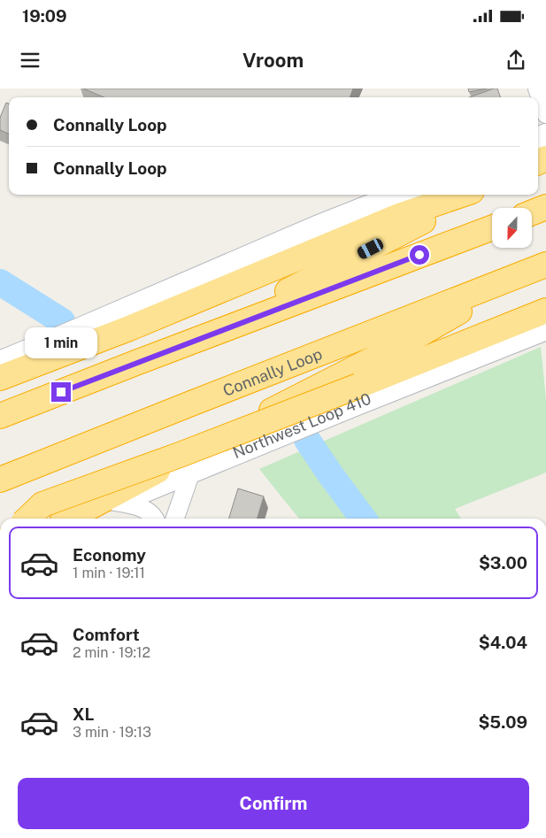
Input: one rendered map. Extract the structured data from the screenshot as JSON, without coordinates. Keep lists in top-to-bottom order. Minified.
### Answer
{"streets":{"highway":["Connally Loop"],"main road":["Northwest Loop 410"]},"north":"bottom","page":{"status":"19:09","header":"Vroom","banner":["Connally Loop","Connally Loop"],"bubble":"1 min","list":[{"name":"Economy","note":"1 min · 19:11","value":"$3.00"},{"name":"Comfort","note":"2 min · 19:12","value":"$4.04"},{"name":"XL","note":"3 min · 19:13","value":"$5.09"}],"buttons":"Confirm"}}
